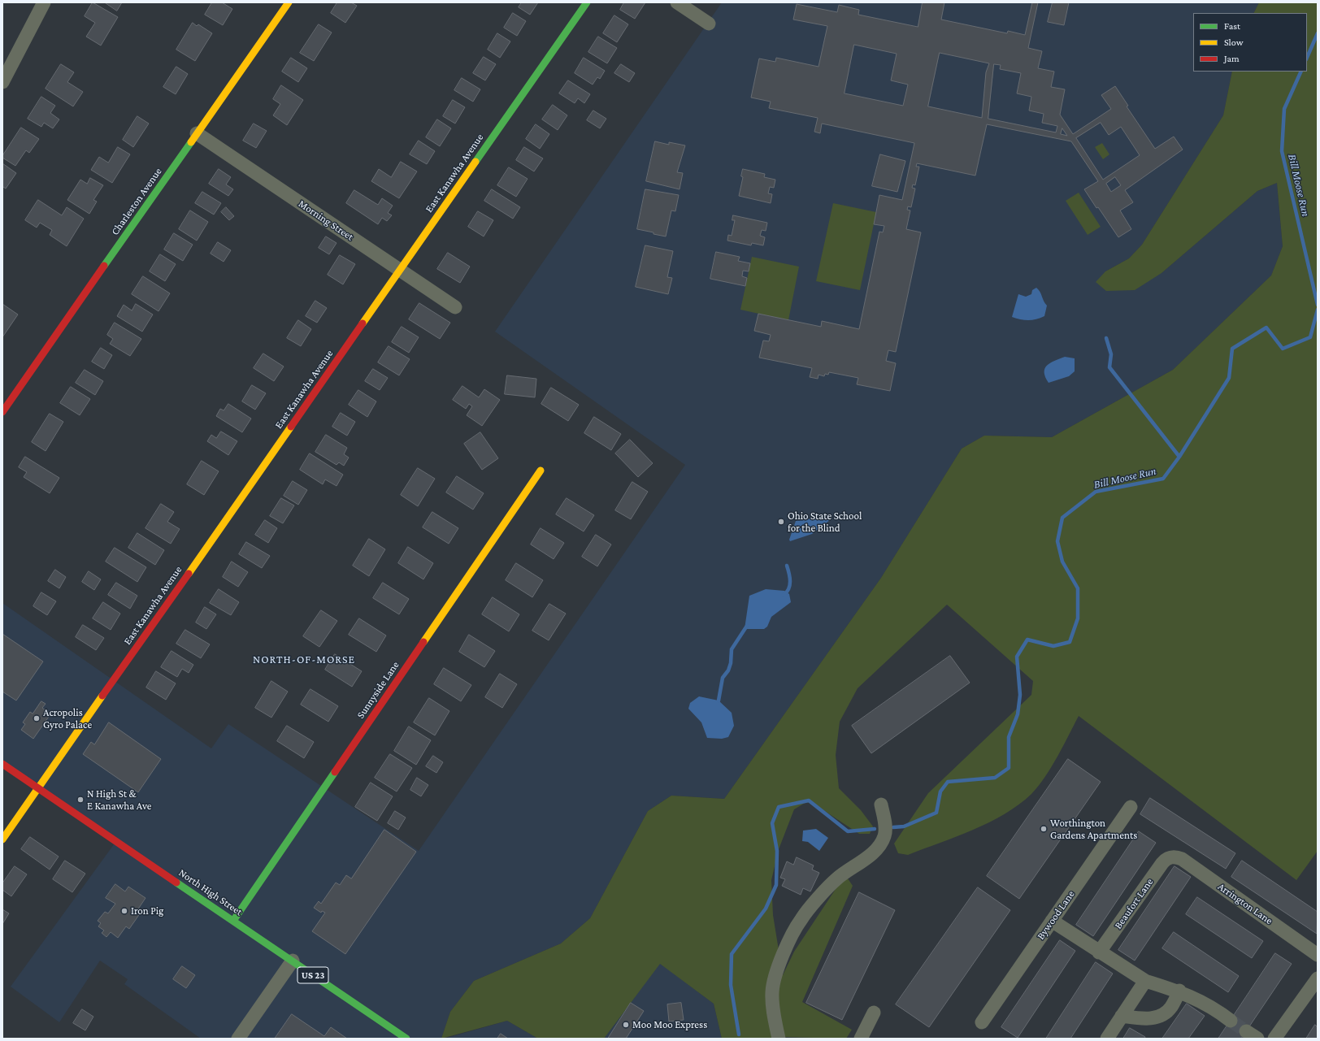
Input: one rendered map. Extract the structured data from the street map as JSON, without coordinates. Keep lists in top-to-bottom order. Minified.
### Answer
{"streets":{"street":["East Kanawha Avenue","Charleston Avenue","Morning Street","Sunnyside Lane","North High Street","Beaufort Lane","Arrington Lane","Bywood Lane","US 23"]},"crossings":[["East Kanawha Avenue","Morning Street"],["East Kanawha Avenue","North High Street"],["Charleston Avenue","Morning Street"],["Sunnyside Lane","North High Street"],["Beaufort Lane","Arrington Lane"]],"districts":["NORTH-OF-MORSE"],"water":["Bill Moose Run"],"places":["Ohio State School for the Blind","Acropolis Gyro Palace","N High St & E Kanawha Ave","Worthington Gardens Apartments","Iron Pig","Moo Moo Express"],"legend":["Fast","Slow","Jam"]}
